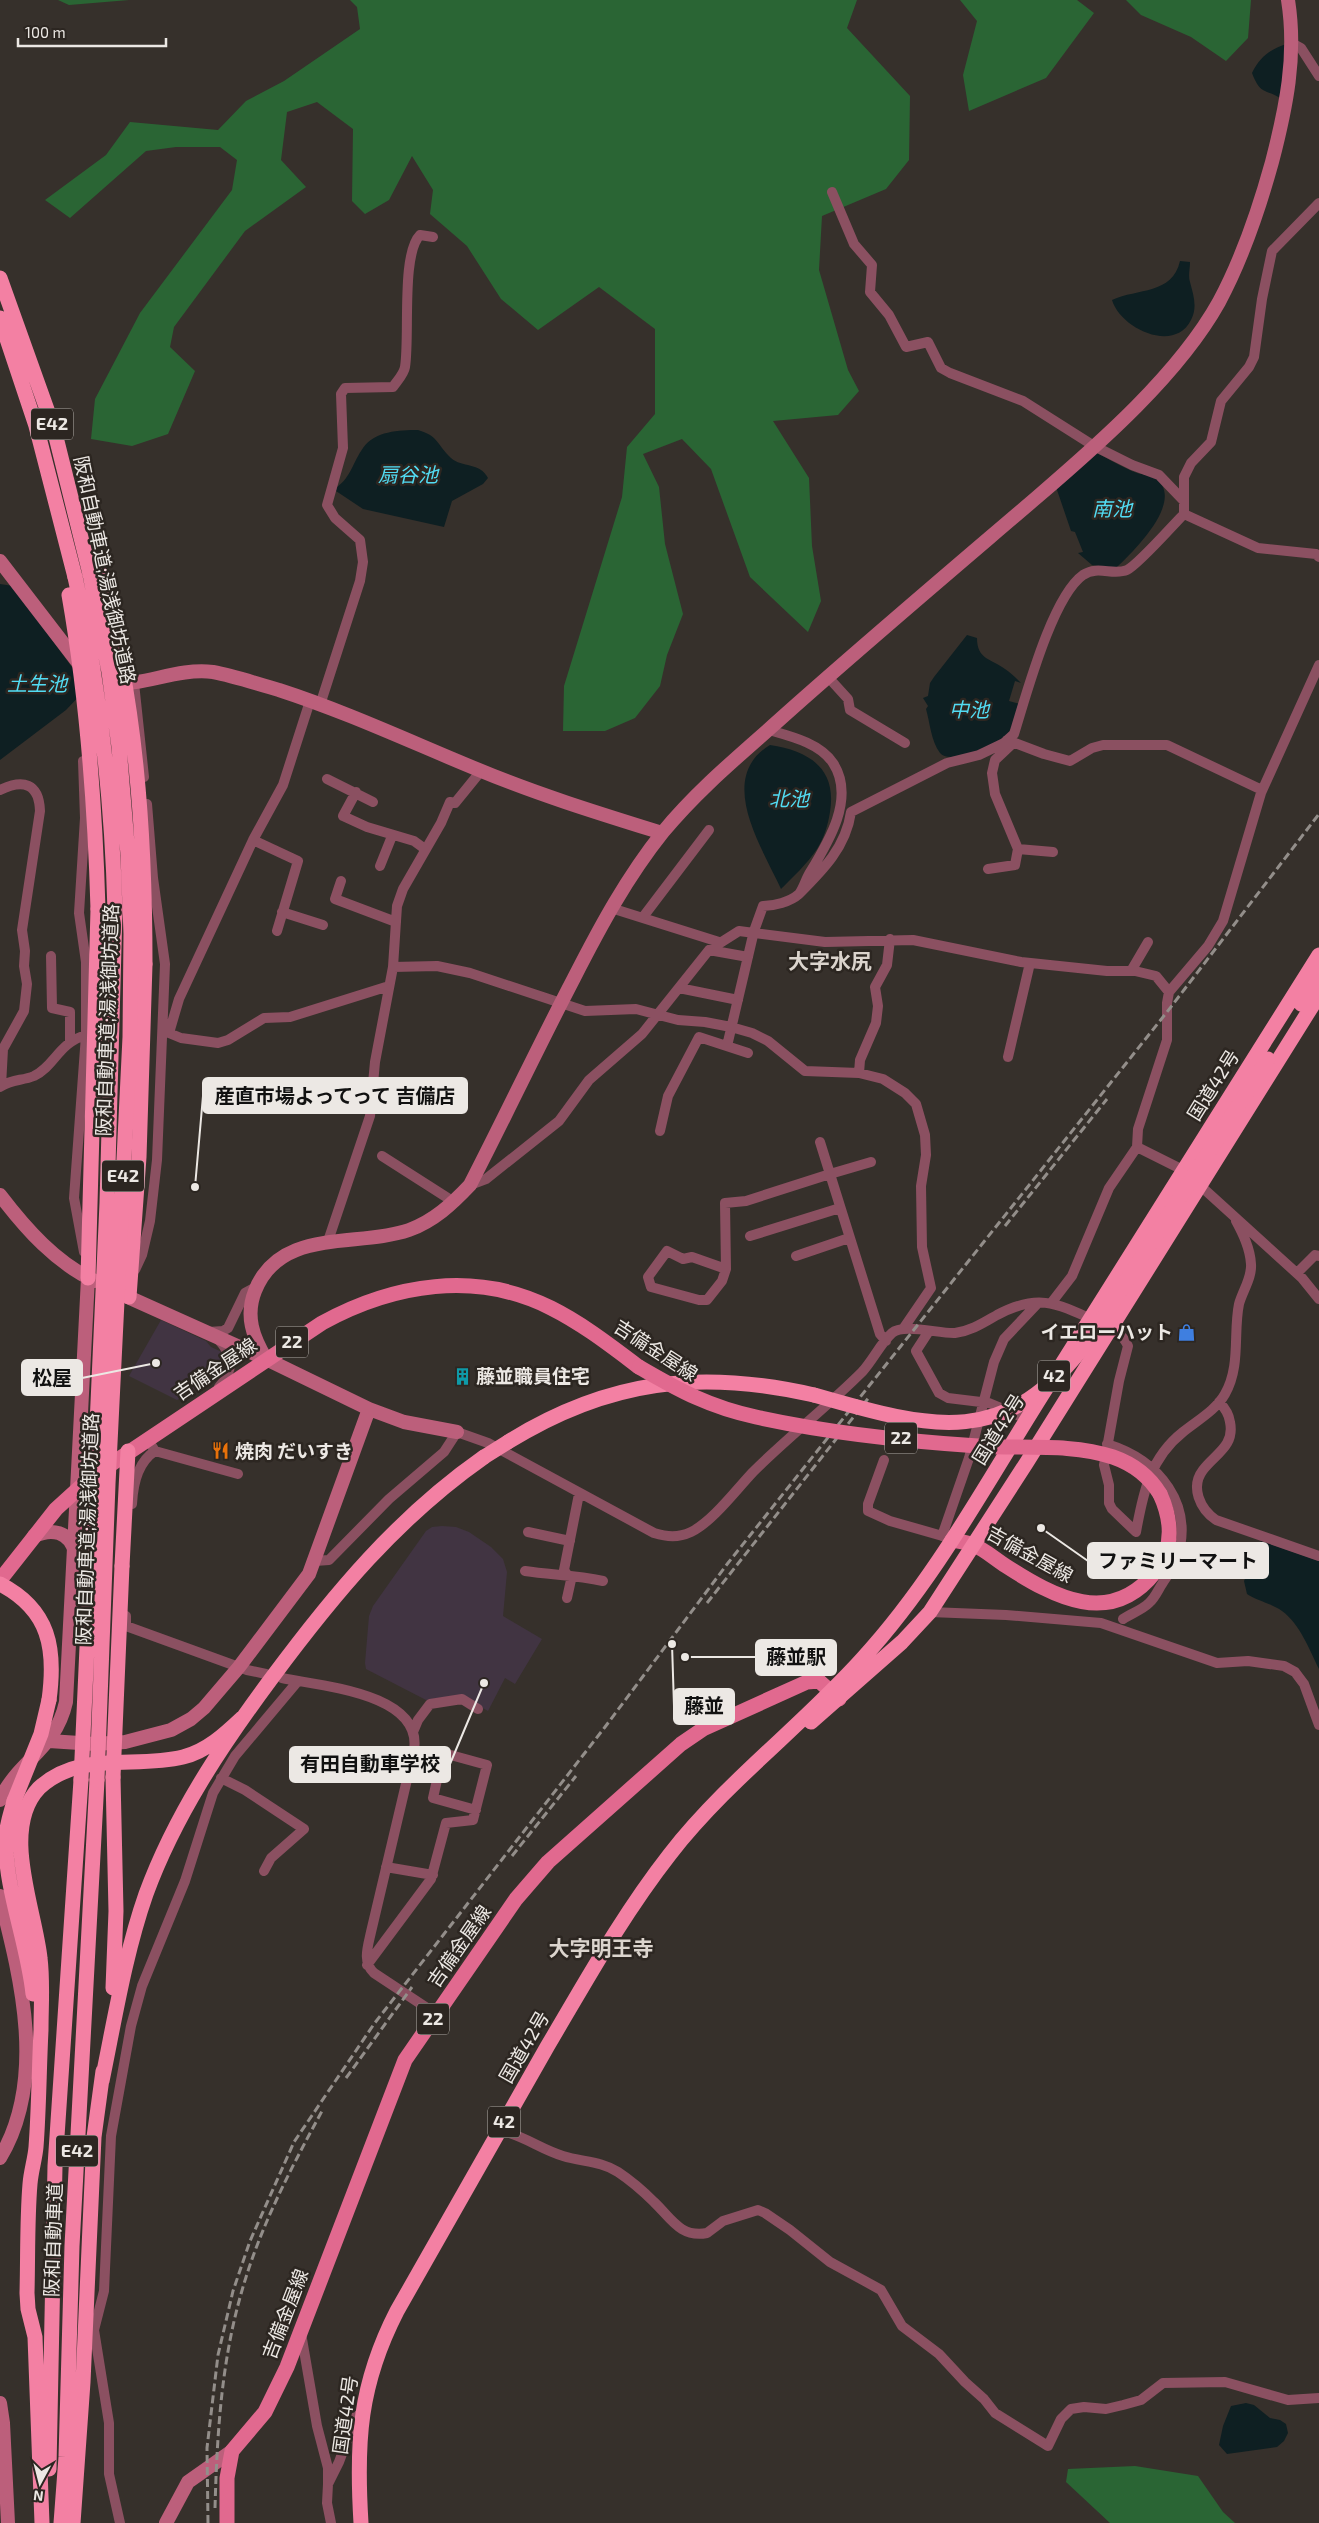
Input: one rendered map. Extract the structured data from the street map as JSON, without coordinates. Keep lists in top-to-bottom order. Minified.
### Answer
{"streets":{"highway":["E42","阪和自動車道;湯浅御坊道路","国道42号","42","阪和自動車道"],"main road":["22","吉備金屋線"]},"crossings":[["阪和自動車道;湯浅御坊道路","阪和自動車道"],["国道42号","吉備金屋線"]],"districts":["大字水尻","大字明王寺"],"water":["扇谷池","南池","土生池","中池","北池"],"places":{"other":["産直市場よってって 吉備店","松屋","ファミリーマート","藤並","藤並駅","有田自動車学校"],"shop":["イエローハット"],"building":["藤並職員住宅"],"restaurant":["焼肉 だいすき"]},"scale_bar":"100 m","north":"bottom"}
